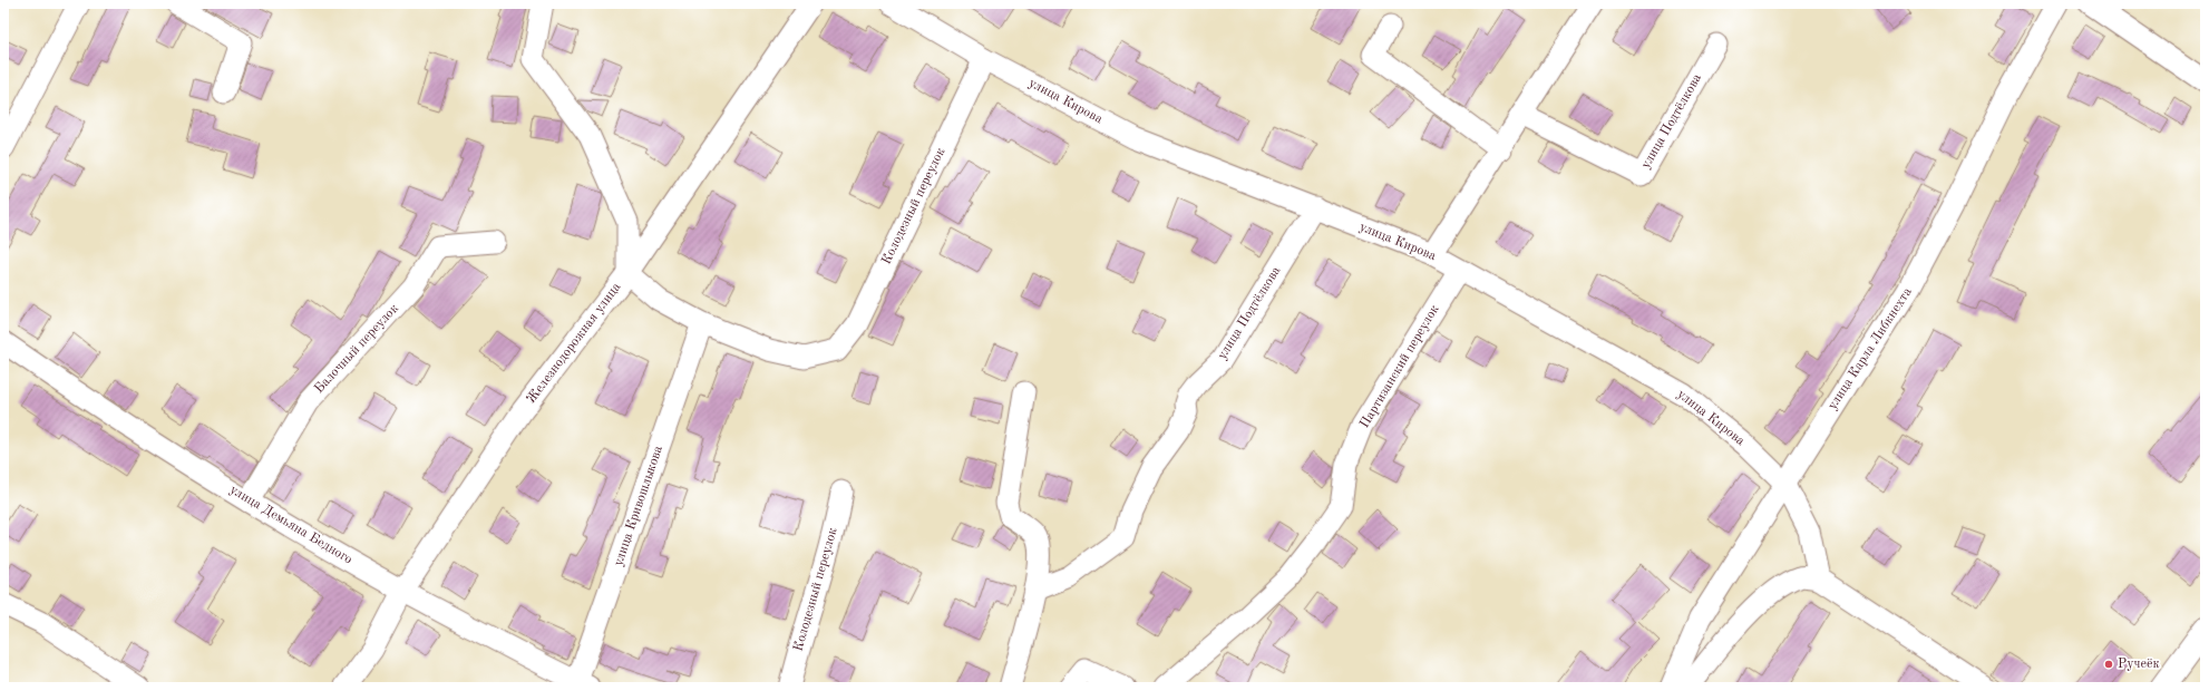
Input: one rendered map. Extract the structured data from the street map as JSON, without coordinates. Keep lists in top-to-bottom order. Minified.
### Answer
{"streets":{"street":["улица Кирова","улица Подтёлкова","Колодезный переулок","Железнодорожная улица","Балочный переулок","улица Карла Либкнехта","Партизанский переулок","улица Кривошлыкова","улица Демьяна Бедного"]},"crossings":[["улица Кирова","улица Подтёлкова"],["улица Кирова","Колодезный переулок"],["улица Кирова","улица Карла Либкнехта"],["улица Кирова","Партизанский переулок"],["Колодезный переулок","улица Кривошлыкова"],["Железнодорожная улица","улица Демьяна Бедного"],["Балочный переулок","улица Демьяна Бедного"],["улица Кривошлыкова","улица Демьяна Бедного"]],"places":["Ручеёк"]}
